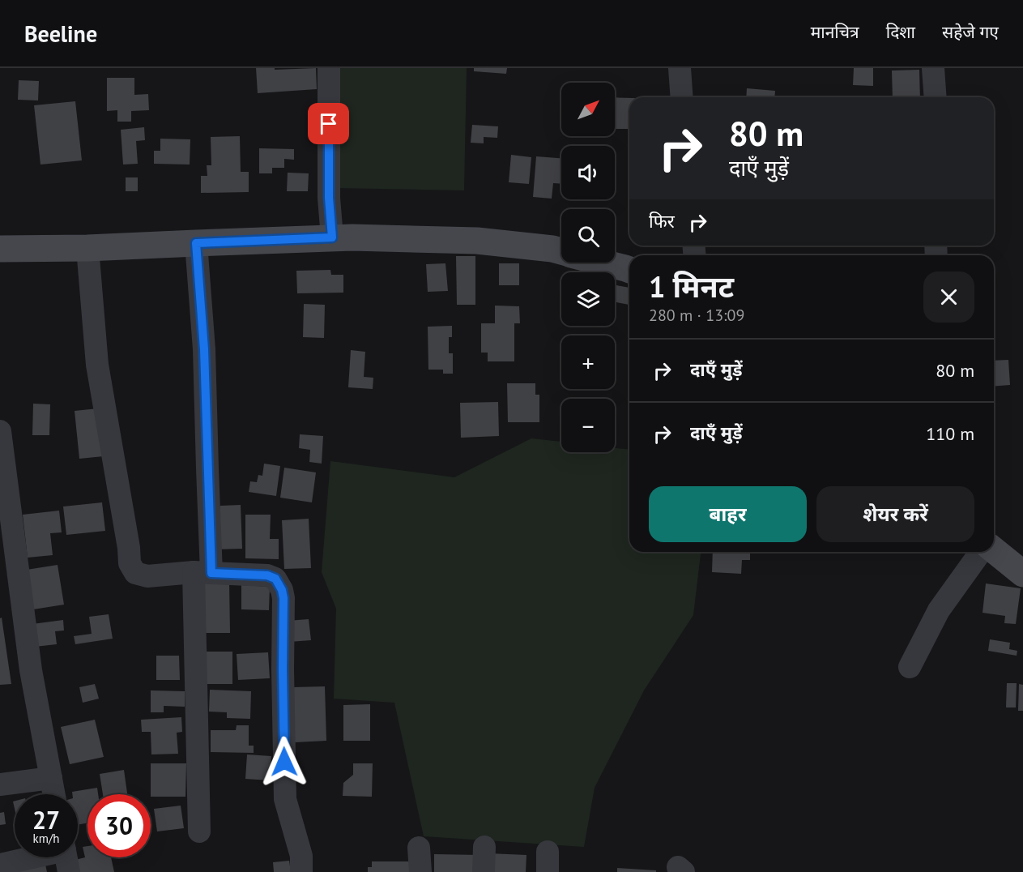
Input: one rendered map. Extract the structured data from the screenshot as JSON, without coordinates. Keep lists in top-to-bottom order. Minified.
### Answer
{"north":"top right","page":{"header":"Beeline","nav":["मानचित्र","दिशा","सहेजे गए"],"map_buttons":["+","−"],"turn":["80 m","दाएँ मुड़ें"],"then":"फिर","heading":["1 मिनट","280 m · 13:09"],"list":[{"name":"दाएँ मुड़ें","value":"80 m"},{"name":"दाएँ मुड़ें","value":"110 m"}],"buttons":["बाहर","शेयर करें"],"speed":"27 km/h","limit":"30"}}
